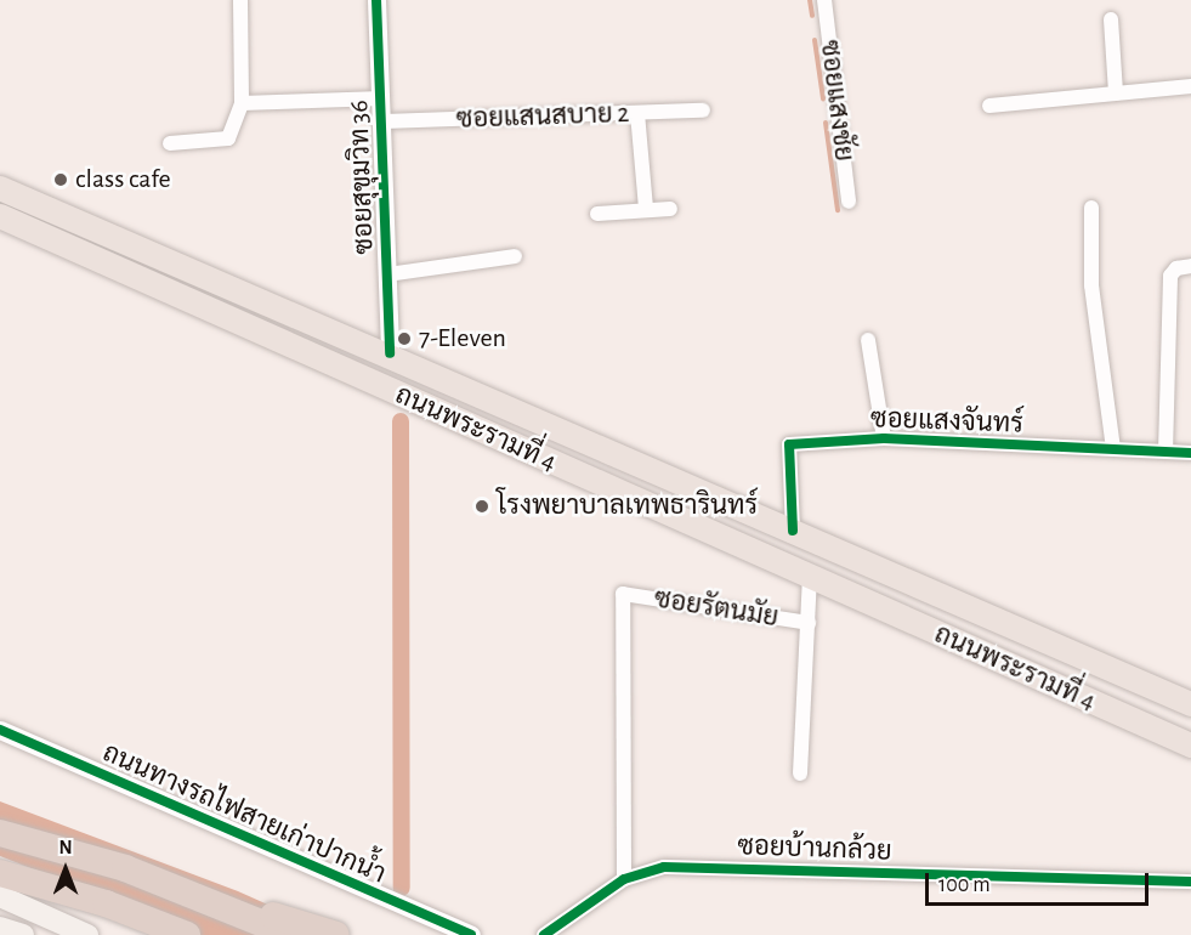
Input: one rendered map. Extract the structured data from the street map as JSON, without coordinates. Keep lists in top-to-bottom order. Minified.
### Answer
{"streets":{"main road":["ถนนพระรามที่ 4"],"street":["ซอยแสงชัย","ซอยแสนสบาย 2","ซอยสุขุมวิท 36","ซอยแสงจันทร์","ซอยรัตนมัย","ถนนทางรถไฟสายเก่าปากน้ำ","ซอยบ้านกล้วย"]},"crossings":[["ซอยแสนสบาย 2","ซอยสุขุมวิท 36"],["ซอยสุขุมวิท 36","ถนนพระรามที่ 4"],["ซอยแสงจันทร์","ถนนพระรามที่ 4"],["ถนนพระรามที่ 4","ซอยรัตนมัย"],["ซอยรัตนมัย","ซอยบ้านกล้วย"]],"places":["class cafe","7-Eleven","โรงพยาบาลเทพธารินทร์"],"scale_bar":"100 m","north":"top"}
